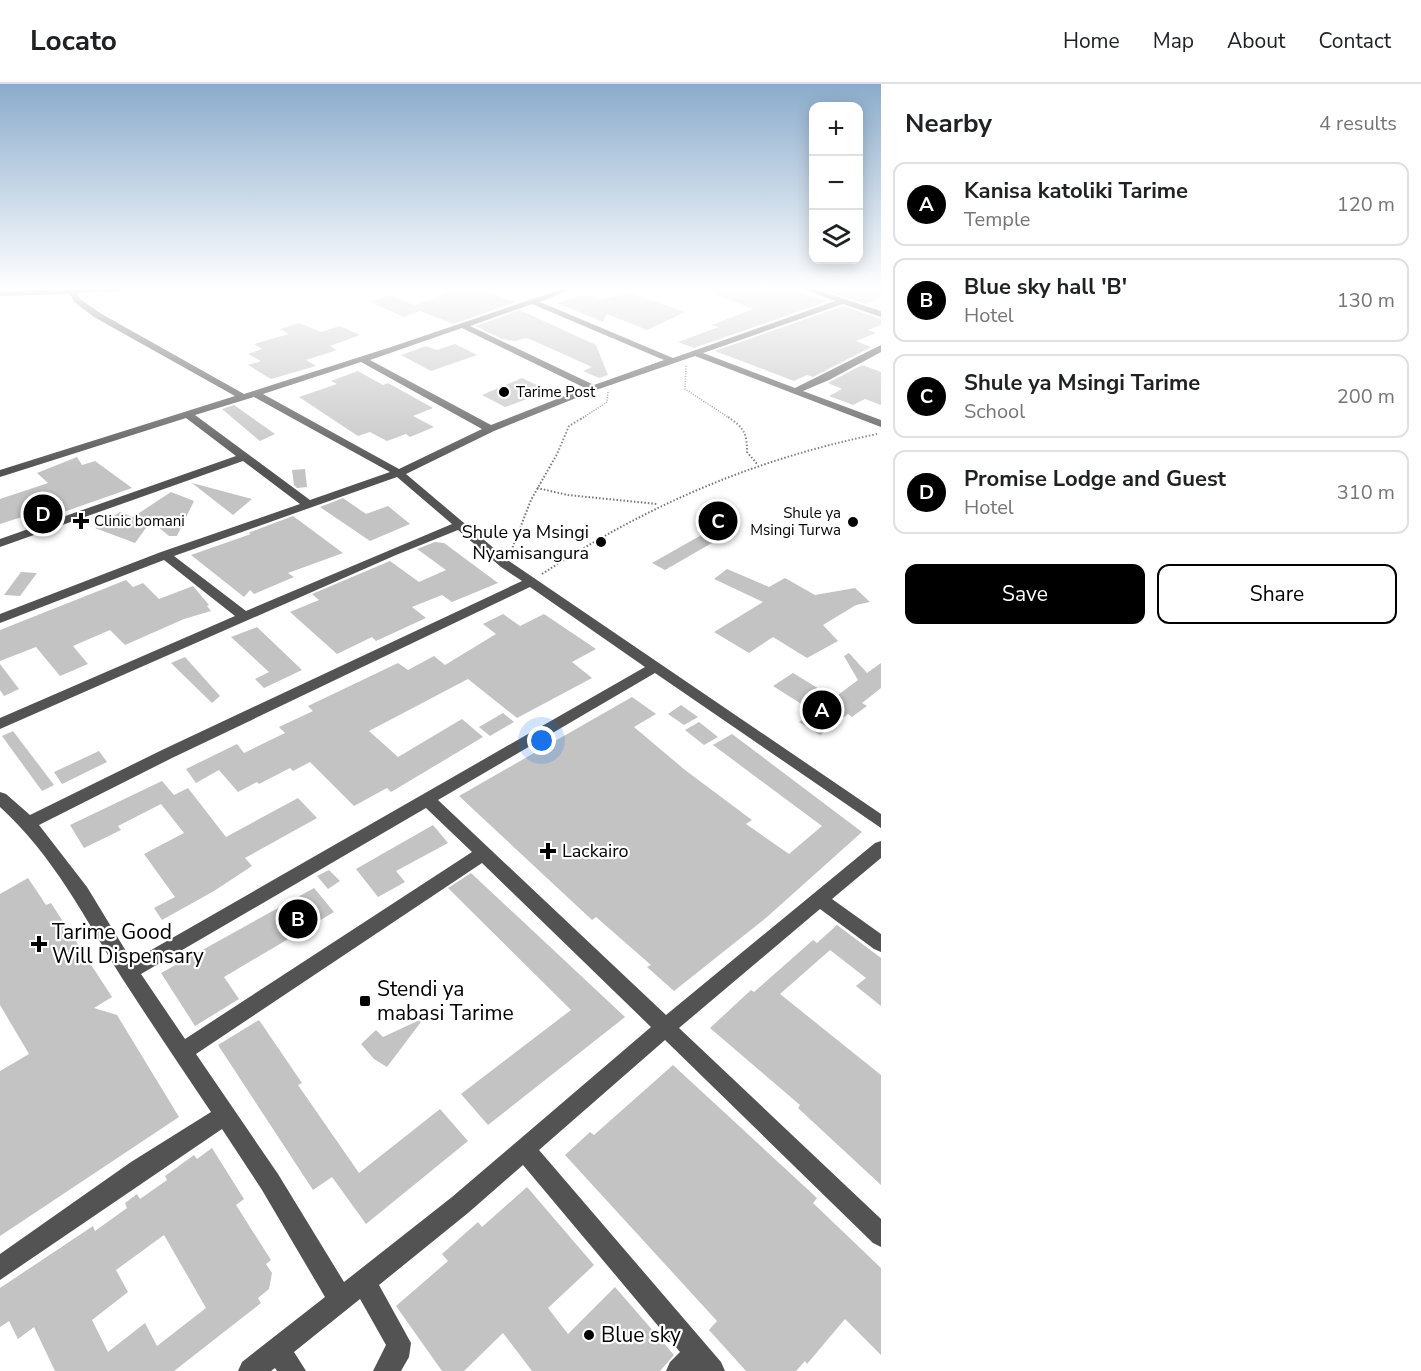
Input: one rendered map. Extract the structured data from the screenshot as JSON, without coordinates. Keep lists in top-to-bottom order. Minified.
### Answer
{"places":{"other":["Tarime Post","Shule ya Msingi Turwa","Shule ya Msingi Nyamisangura","Blue sky"],"health":["Clinic bomani","Lackairo","Tarime Good Will Dispensary"],"transit":["Stendi ya mabasi Tarime"]},"page":{"header":"Locato","nav":["Home","Map","About","Contact"],"heading":["Nearby","4 results"],"map_buttons":["+","−"],"list":[{"mark":"A","name":"Kanisa katoliki Tarime","note":"Temple","value":"120 m"},{"mark":"B","name":"Blue sky hall 'B'","note":"Hotel","value":"130 m"},{"mark":"C","name":"Shule ya Msingi Tarime","note":"School","value":"200 m"},{"mark":"D","name":"Promise Lodge and Guest","note":"Hotel","value":"310 m"}],"pins":["D","C","A","B"],"buttons":["Save","Share"]}}
